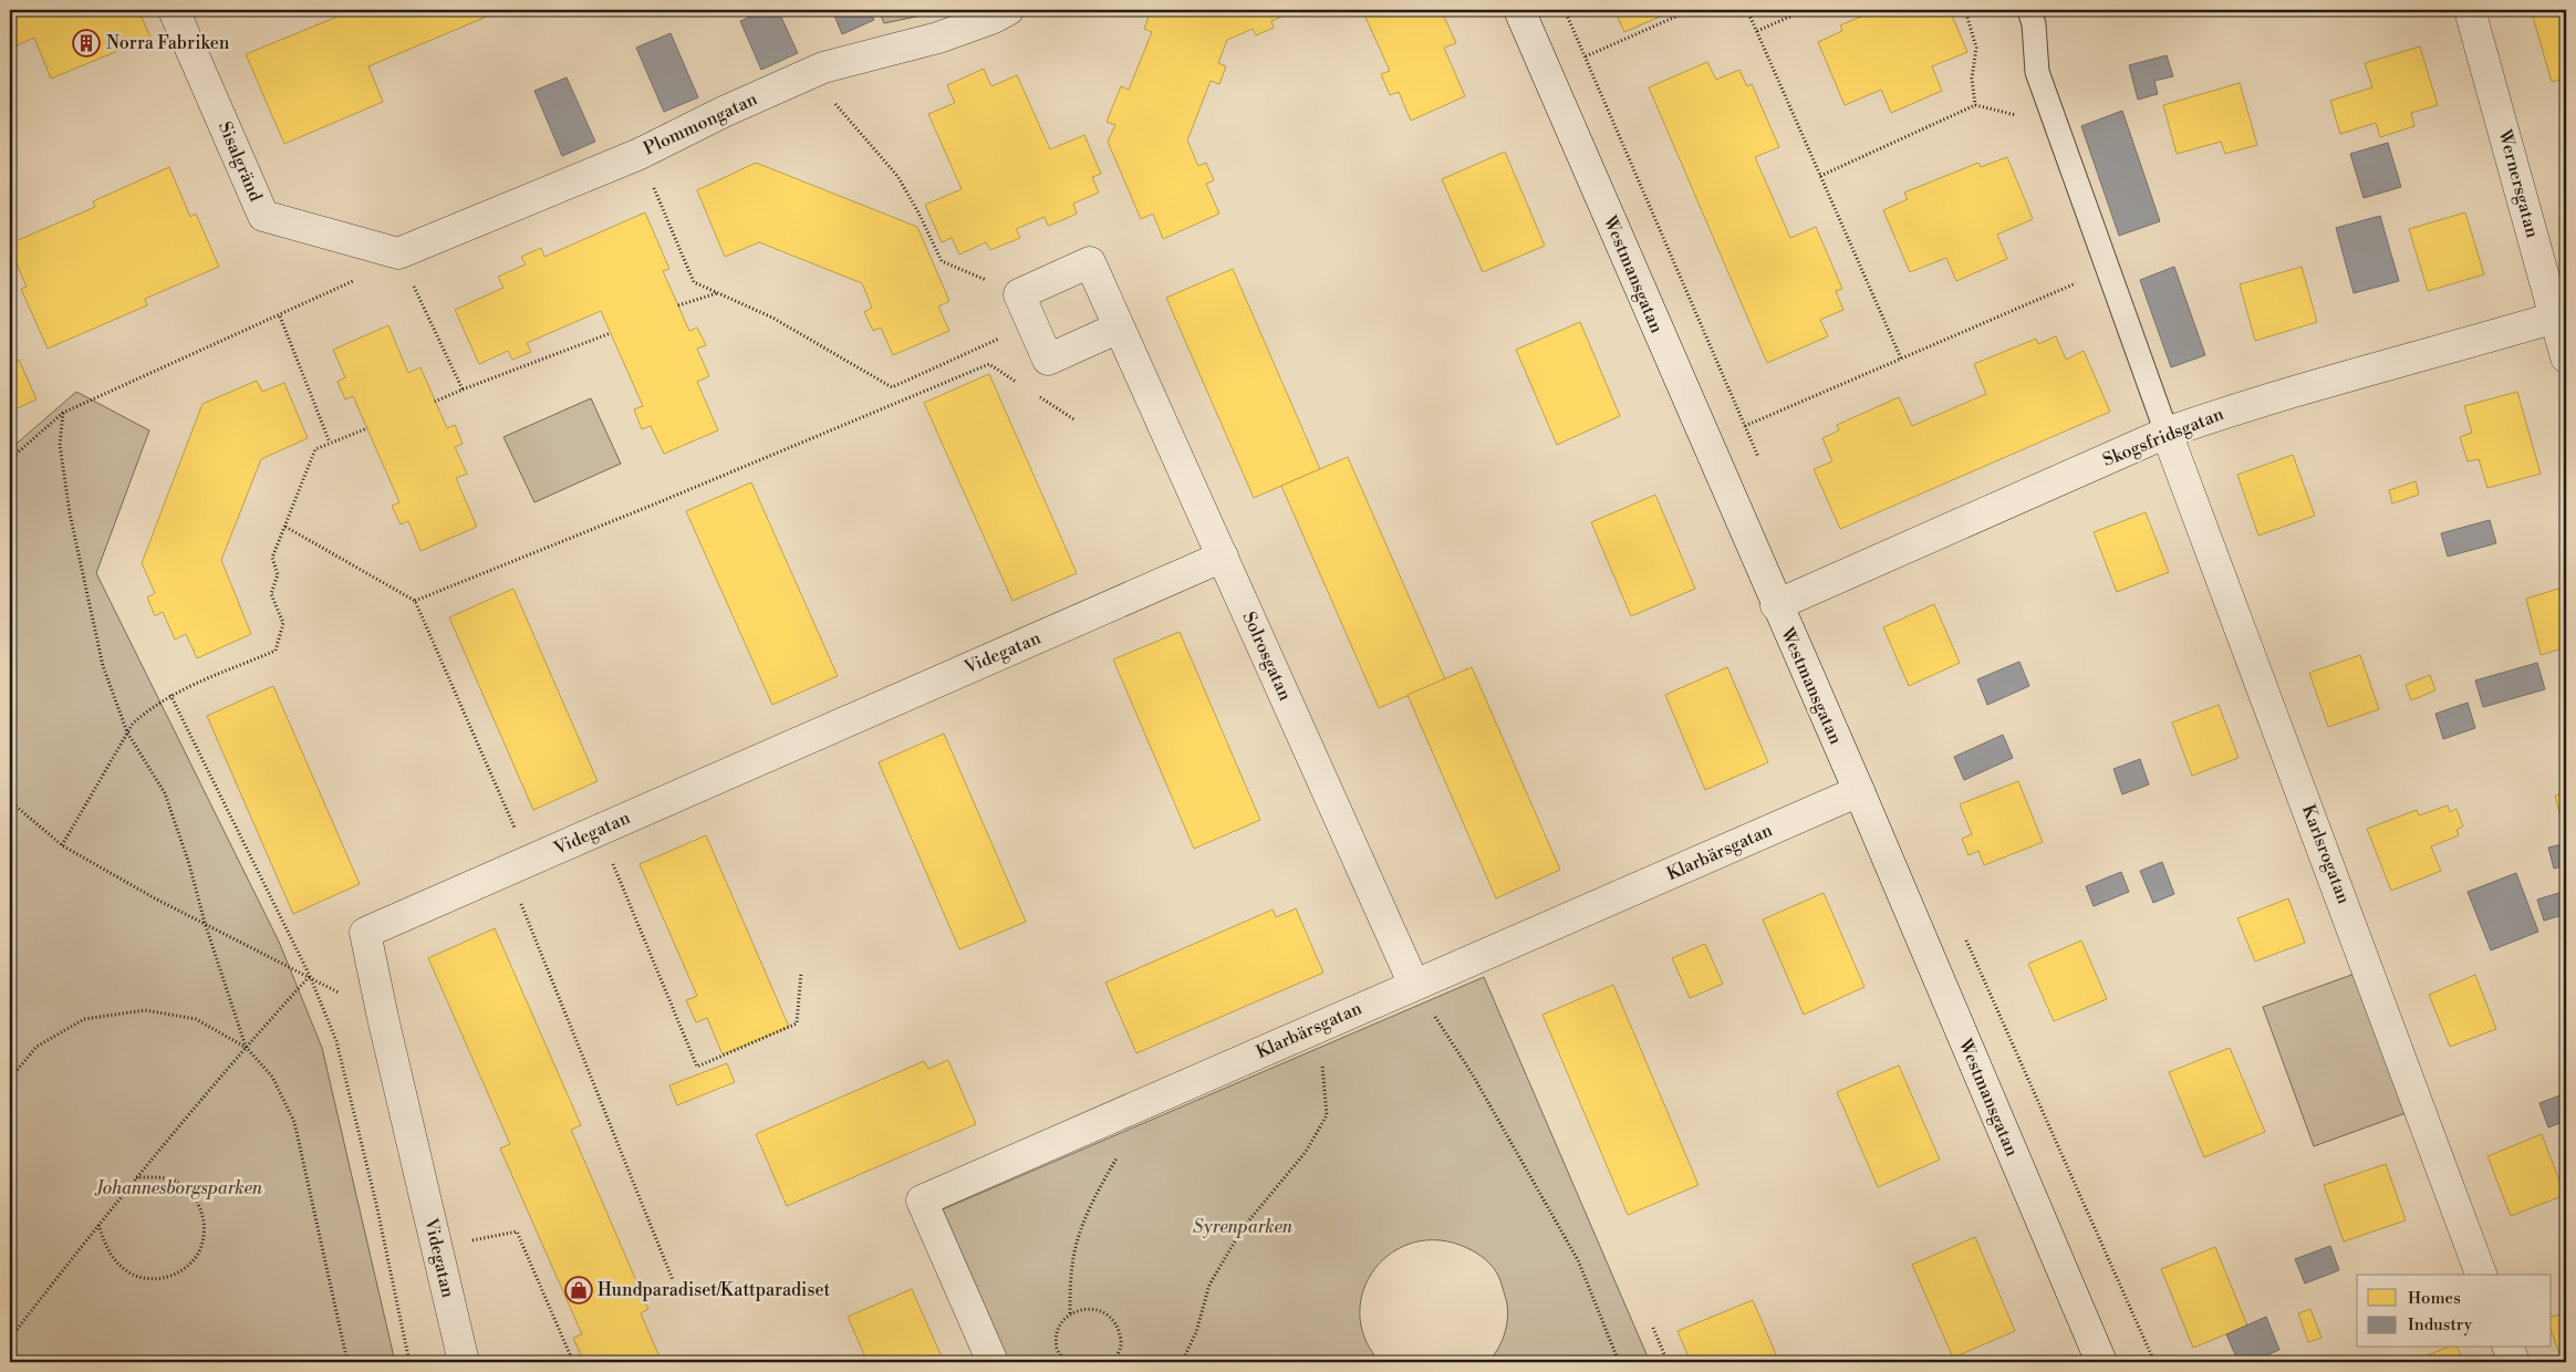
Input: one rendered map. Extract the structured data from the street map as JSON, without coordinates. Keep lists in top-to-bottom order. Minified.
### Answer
{"streets":{"street":["Plommongatan","Sisalgränd","Wernersgatan","Westmansgatan","Skogsfridsgatan","Videgatan","Solrosgatan","Klarbärsgatan","Karlsrogatan"]},"crossings":[["Plommongatan","Sisalgränd"],["Wernersgatan","Skogsfridsgatan"],["Westmansgatan","Skogsfridsgatan"],["Westmansgatan","Klarbärsgatan"],["Skogsfridsgatan","Karlsrogatan"],["Videgatan","Solrosgatan"],["Solrosgatan","Klarbärsgatan"]],"parks":["Johannesborgsparken","Syrenparken"],"places":{"building":["Norra Fabriken"],"shop":["Hundparadiset/Kattparadiset"]},"legend":["Homes","Industry"]}
